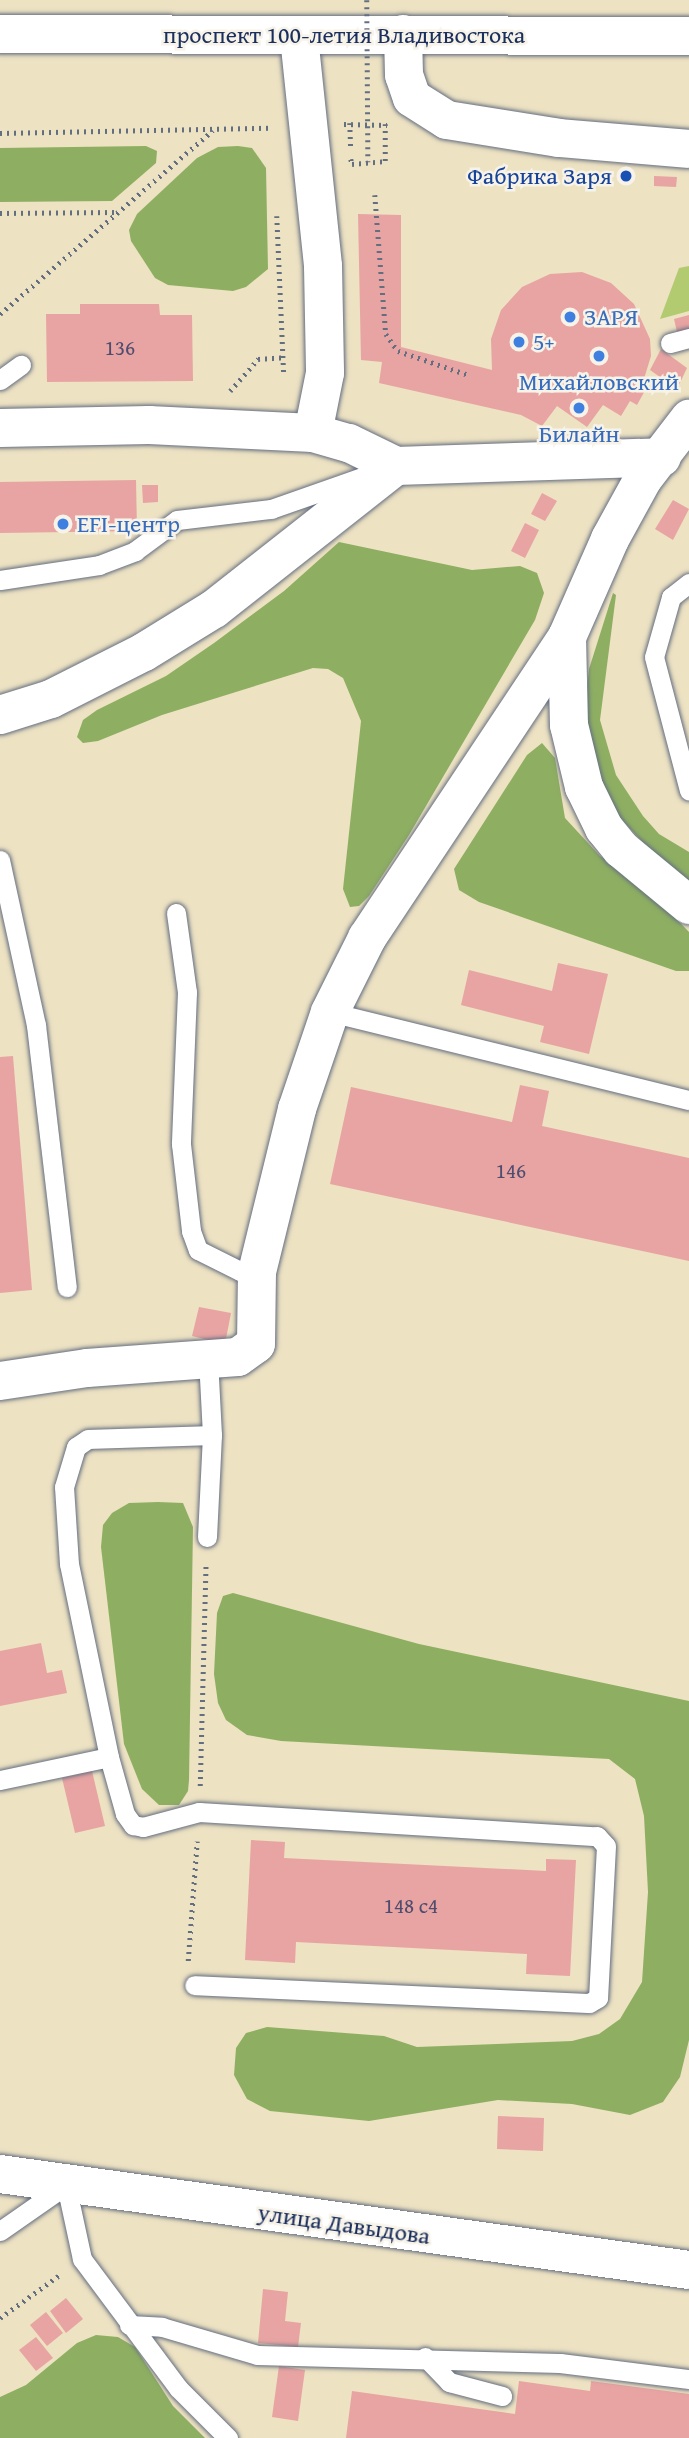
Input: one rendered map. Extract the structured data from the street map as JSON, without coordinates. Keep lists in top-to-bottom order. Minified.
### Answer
{"streets":{"main road":["проспект 100-летия Владивостока","улица Давыдова"]},"places":["Фабрика Заря","ЗАРЯ","5+","Михайловский","Билайн","EFI-центр"],"house_numbers":["136","146","148 с4"]}
